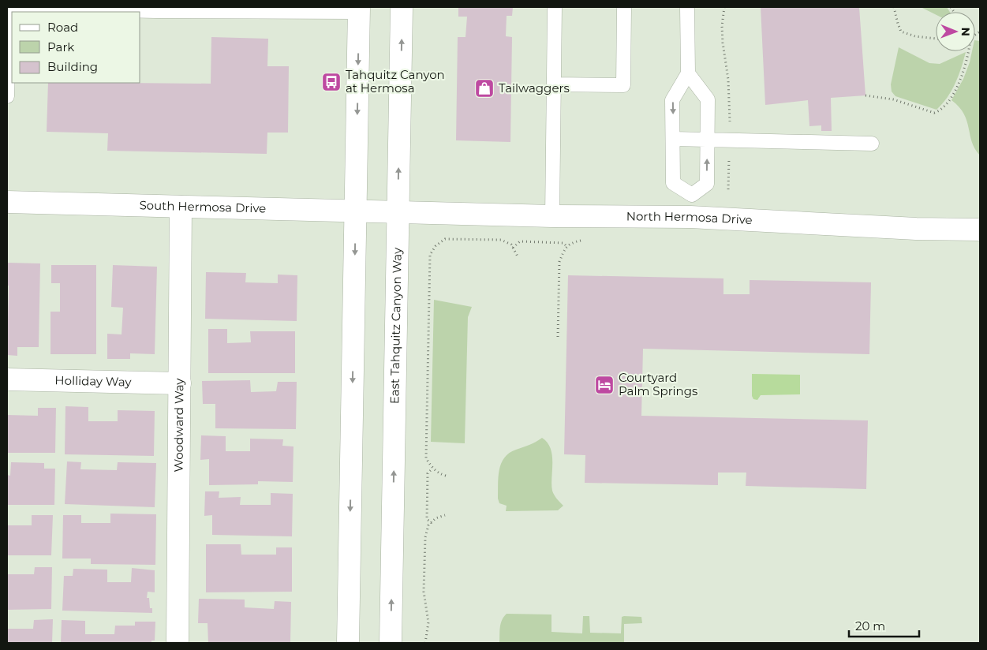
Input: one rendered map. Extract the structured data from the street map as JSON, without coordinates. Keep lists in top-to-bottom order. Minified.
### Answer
{"streets":{"street":["South Hermosa Drive","North Hermosa Drive","East Tahquitz Canyon Way","Holliday Way","Woodward Way"]},"crossings":[["South Hermosa Drive","North Hermosa Drive"],["South Hermosa Drive","East Tahquitz Canyon Way"],["South Hermosa Drive","Woodward Way"],["North Hermosa Drive","East Tahquitz Canyon Way"],["Holliday Way","Woodward Way"]],"places":{"bus stop":["Tahquitz Canyon at Hermosa"],"shop":["Tailwaggers"],"hotel":["Courtyard Palm Springs"]},"legend":["Road","Park","Building"],"scale_bar":"20 m","north":"right"}
